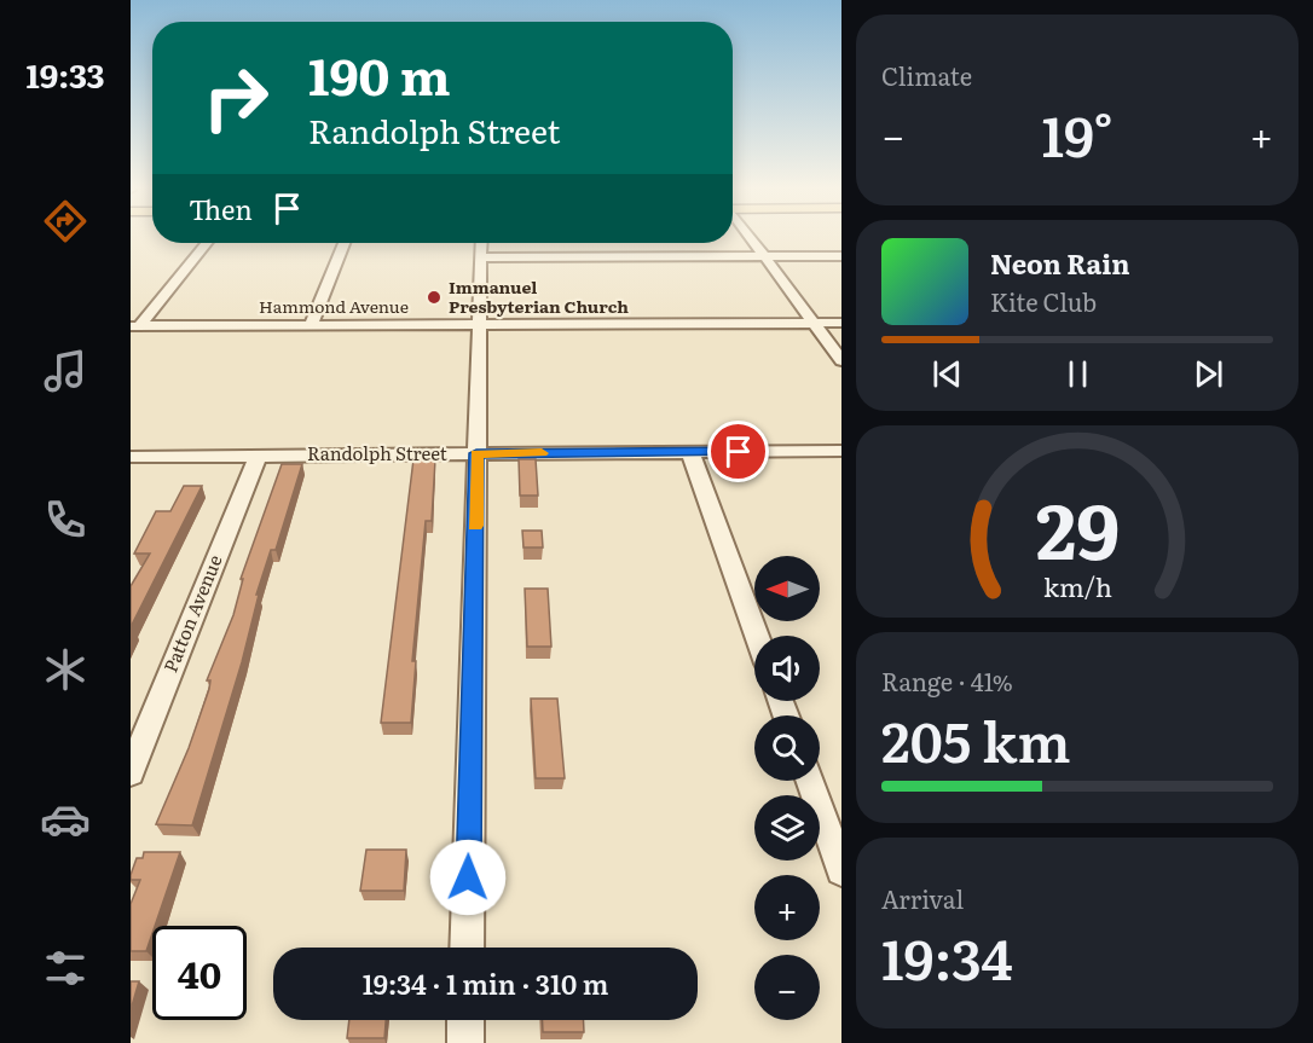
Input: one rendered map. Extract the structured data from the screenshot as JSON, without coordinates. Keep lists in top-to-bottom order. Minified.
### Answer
{"streets":{"street":["Hammond Avenue","Randolph Street","Patton Avenue"]},"crossings":[["Randolph Street","Patton Avenue"]],"places":["Immanuel Presbyterian Church"],"north":"left","page":{"tabs":"19:33","tile":["Climate",["Range · 41%","205 km"],["Arrival","19:34"]],"turn":["190 m","Randolph Street"],"heat":["−","19°","+"],"then":"Then","song":["Neon Rain","Kite Club"],"map_buttons":["+","−"],"limit":"40","trip":"19:34 · 1 min · 310 m","gauge":["29","km/h"]}}
